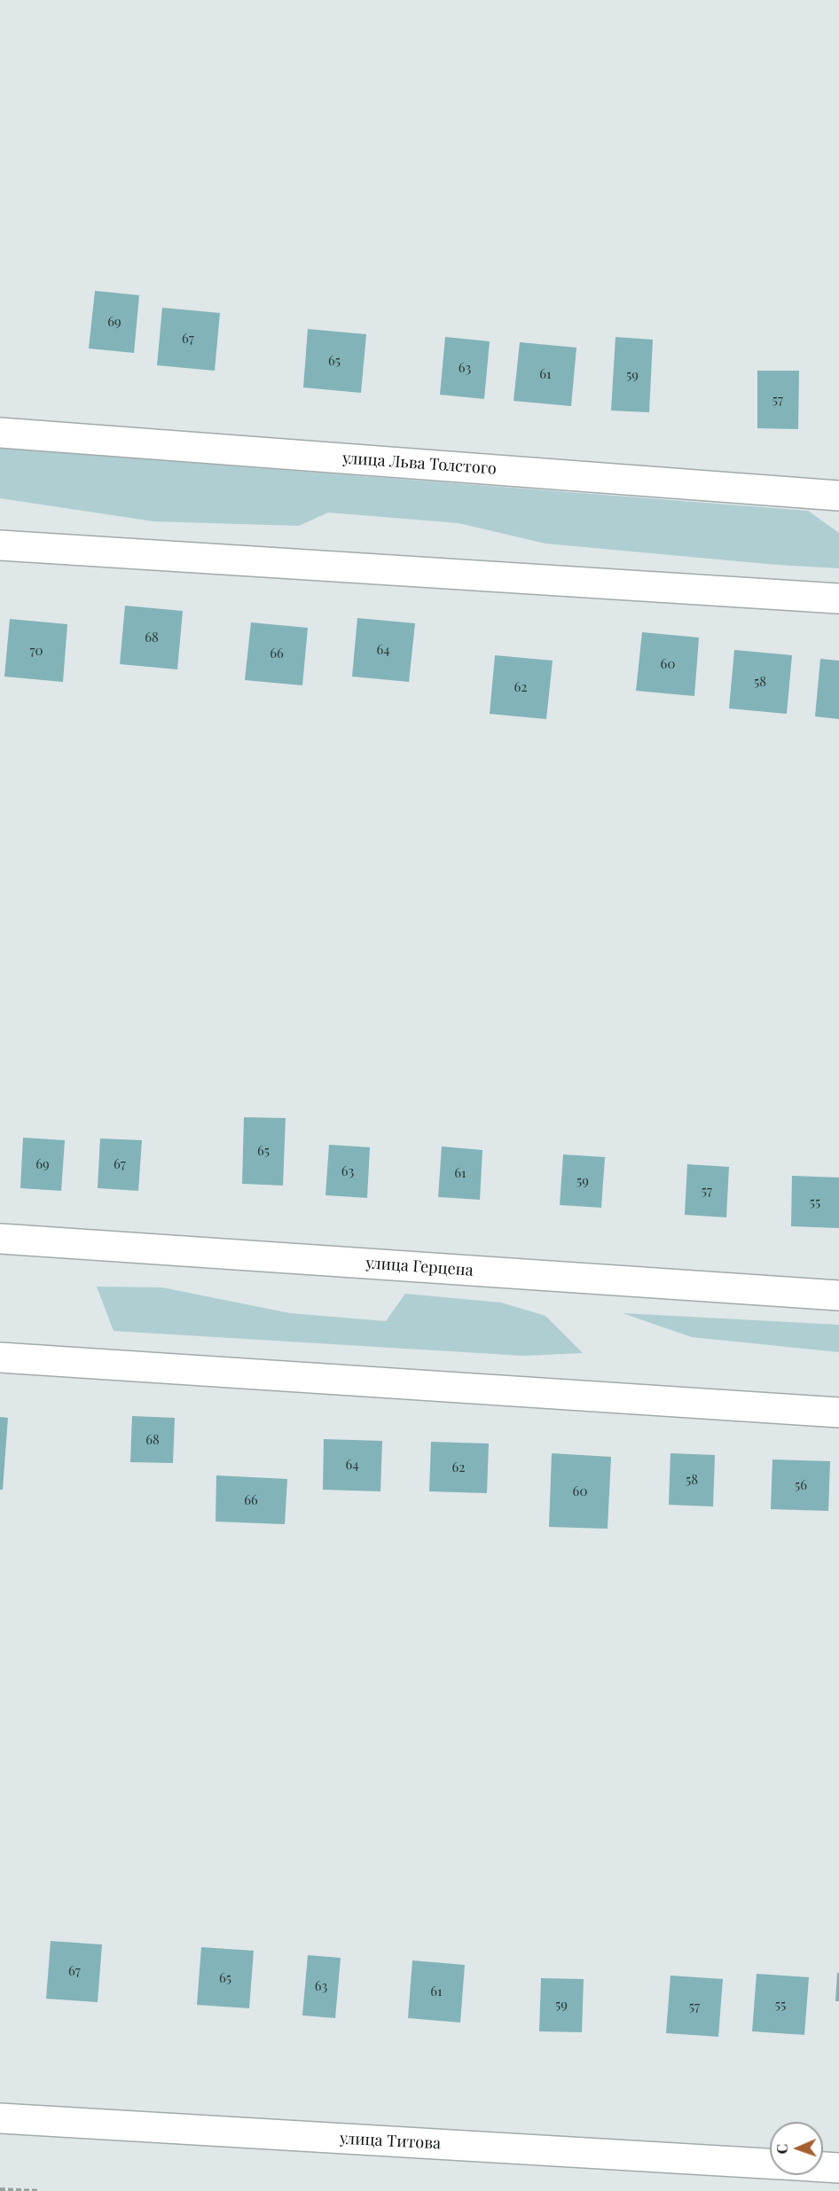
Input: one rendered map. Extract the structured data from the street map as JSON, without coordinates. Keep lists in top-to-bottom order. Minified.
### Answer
{"streets":{"street":["улица Льва Толстого","улица Герцена","улица Титова"]},"house_numbers":["69","67","65","63","61","59","57","68","64","70","66","60","58","62","65","69","67","63","61","59","57","55","68","64","62","58","56","60","66","67","65","63","61","59","55","57"],"north":"left"}
